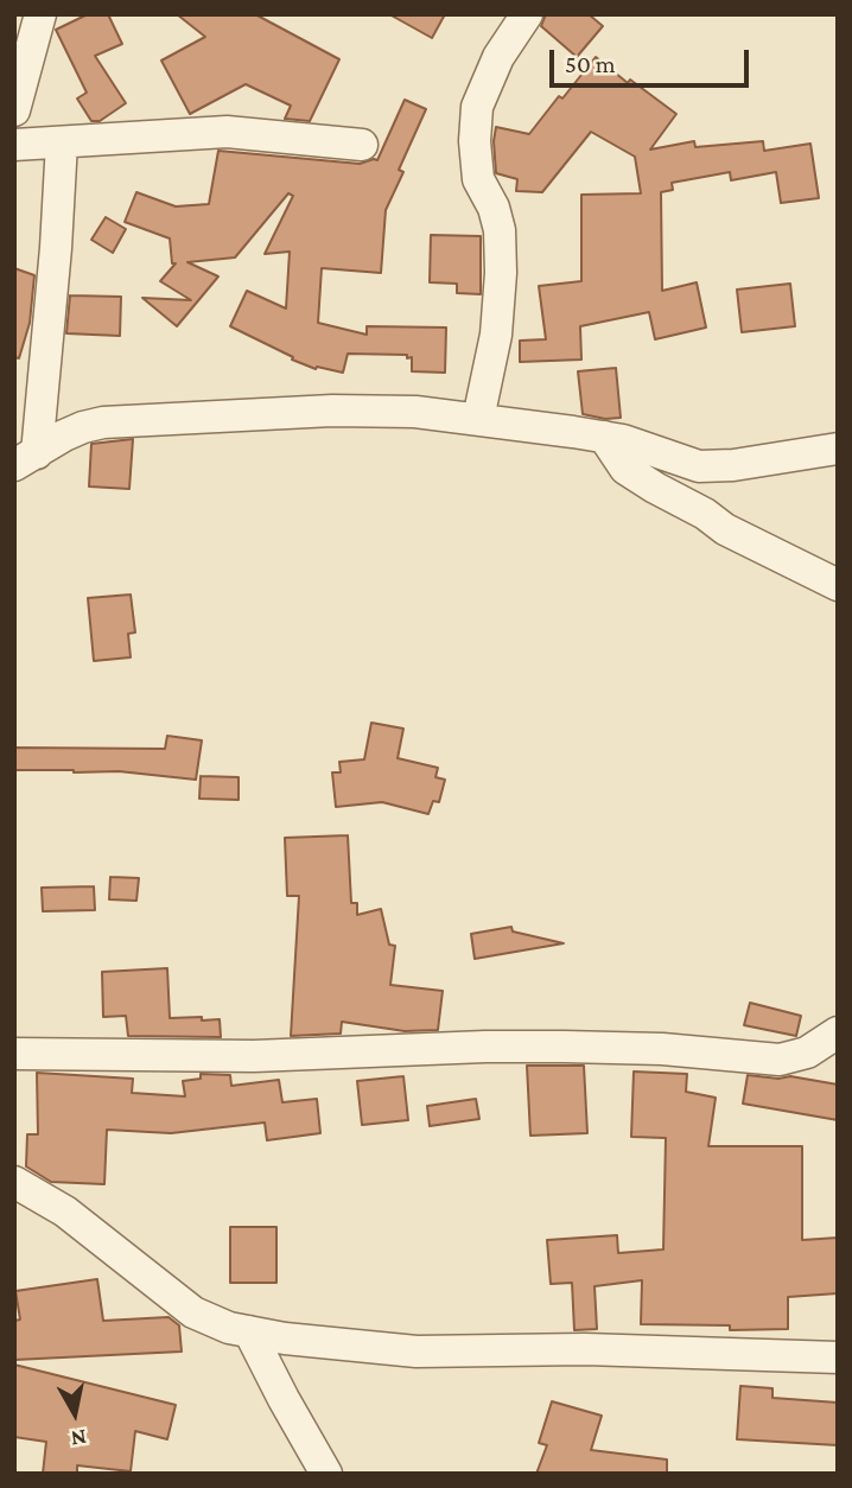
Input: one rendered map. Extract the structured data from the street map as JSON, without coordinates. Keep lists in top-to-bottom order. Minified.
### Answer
{"scale_bar":"50 m","north":"bottom"}
